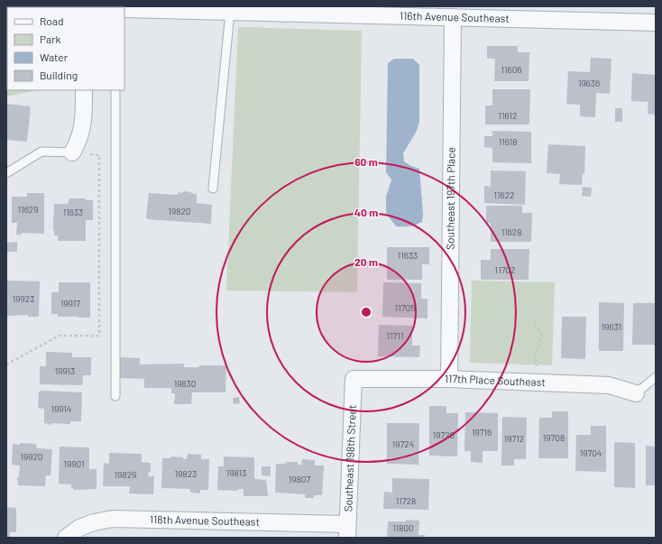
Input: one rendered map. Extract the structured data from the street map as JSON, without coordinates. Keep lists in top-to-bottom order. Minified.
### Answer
{"streets":{"street":["116th Avenue Southeast","Southeast 197th Place","117th Place Southeast","Southeast 198th Street","118th Avenue Southeast"]},"crossings":[["116th Avenue Southeast","Southeast 197th Place"],["Southeast 197th Place","117th Place Southeast"],["117th Place Southeast","Southeast 198th Street"],["Southeast 198th Street","118th Avenue Southeast"]],"house_numbers":["11606","19636","11612","11618","11622","11629","19820","11633","11628","11633","11702","19923","19917","11705","19631","11711","19913","19830","19914","19716","19720","19708","19712","19724","19704","19920","19901","19813","19823","19829","19807","11728","11800"],"legend":["Road","Park","Water","Building"],"rings":["60 m","40 m","20 m"]}
